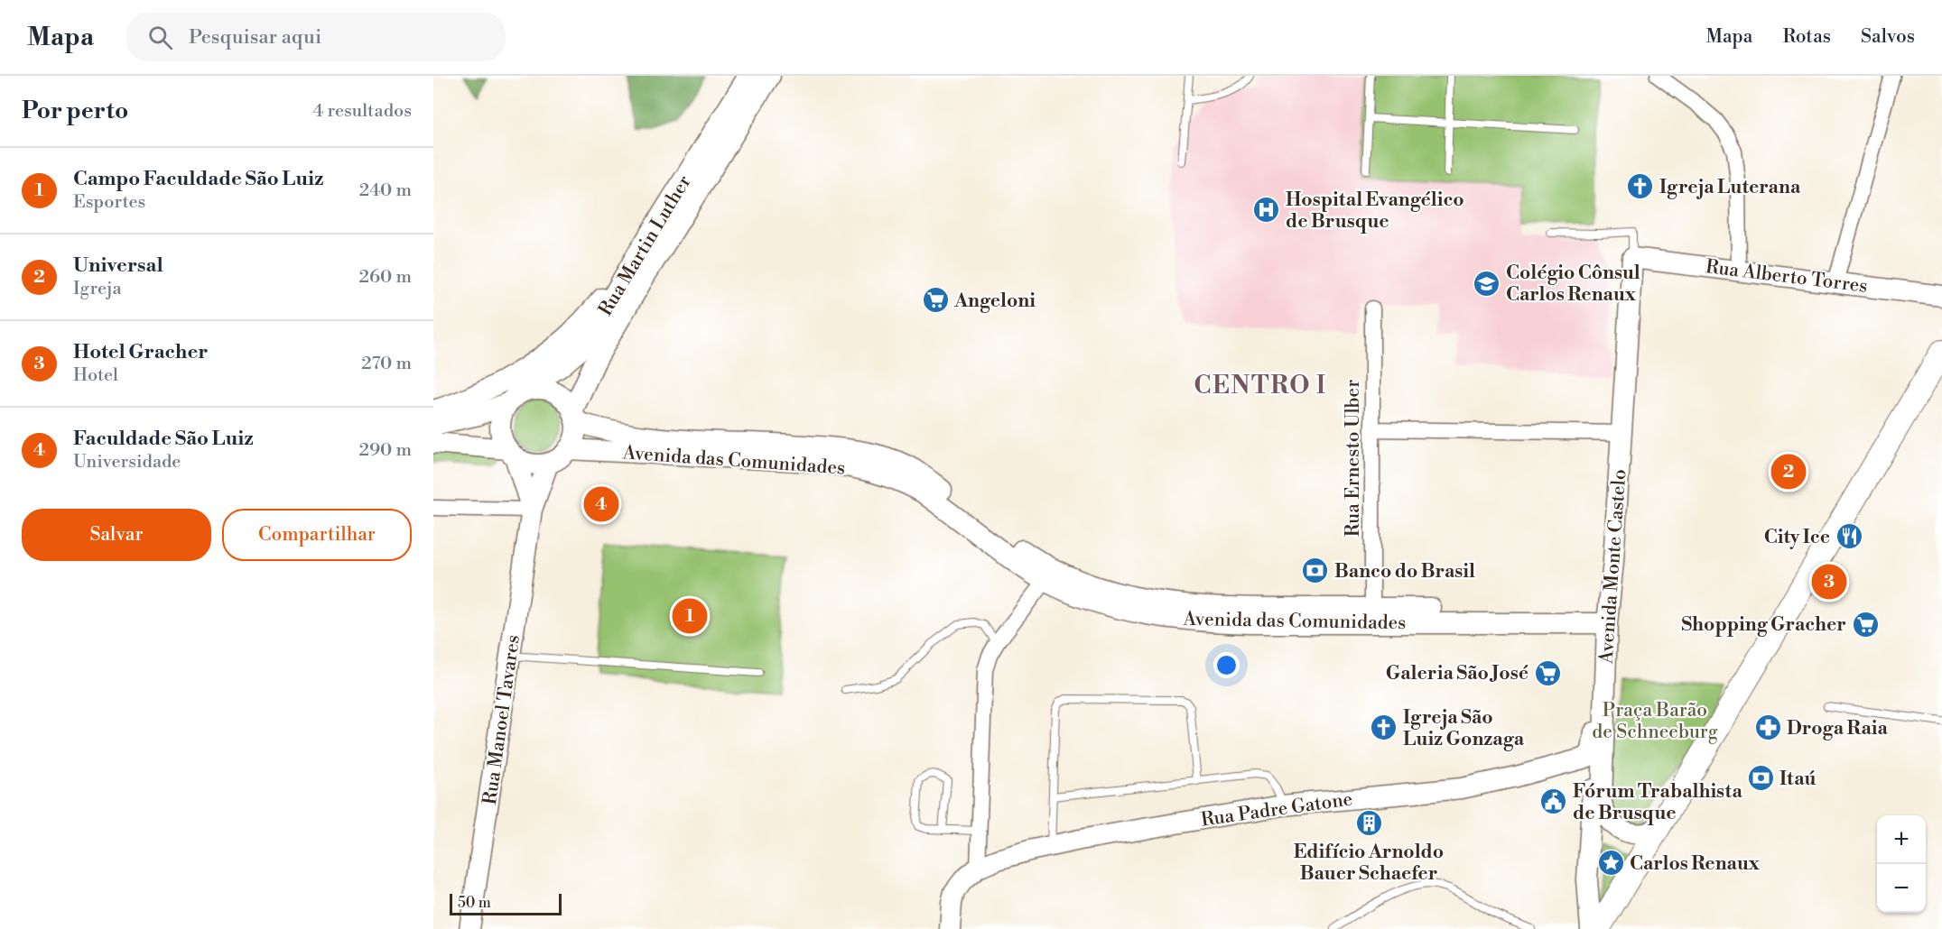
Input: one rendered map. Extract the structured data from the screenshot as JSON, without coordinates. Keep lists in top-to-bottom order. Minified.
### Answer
{"streets":{"main road":["Rua Martin Luther","Rua Alberto Torres","Avenida das Comunidades","Avenida Monte Castelo","Rua Manoel Tavares","Rua Padre Gatone"],"street":["Rua Ernesto Ulber"]},"crossings":[["Rua Martin Luther","Avenida das Comunidades"],["Rua Martin Luther","Rua Manoel Tavares"],["Rua Alberto Torres","Avenida Monte Castelo"],["Rua Ernesto Ulber","Avenida das Comunidades"],["Avenida das Comunidades","Avenida Monte Castelo"],["Avenida das Comunidades","Rua Manoel Tavares"]],"districts":["CENTRO I"],"parks":["Praça Barão de Schneeburg"],"places":{"church":["Igreja Luterana","Igreja São Luiz Gonzaga"],"hospital":["Hospital Evangélico de Brusque"],"school or university":["Colégio Cônsul Carlos Renaux"],"supermarket":["Angeloni","Shopping Gracher","Galeria São José"],"restaurant":["City Ice"],"bank":["Banco do Brasil","Itaú"],"pharmacy":["Droga Raia"],"public building":["Fórum Trabalhista de Brusque"],"building":["Edifício Arnoldo Bauer Schaefer"],"place":["Carlos Renaux"]},"scale_bar":"50 m","page":{"header":"Mapa","search":"Pesquisar aqui","nav":["Mapa","Rotas","Salvos"],"heading":["Por perto","4 resultados"],"list":[{"mark":"1","name":"Campo Faculdade São Luiz","note":"Esportes","value":"240 m"},{"mark":"2","name":"Universal","note":"Igreja","value":"260 m"},{"mark":"3","name":"Hotel Gracher","note":"Hotel","value":"270 m"},{"mark":"4","name":"Faculdade São Luiz","note":"Universidade","value":"290 m"}],"pins":["2","4","3","1"],"buttons":["Salvar","Compartilhar"],"map_buttons":["+","−"],"scale":"50 m"}}
